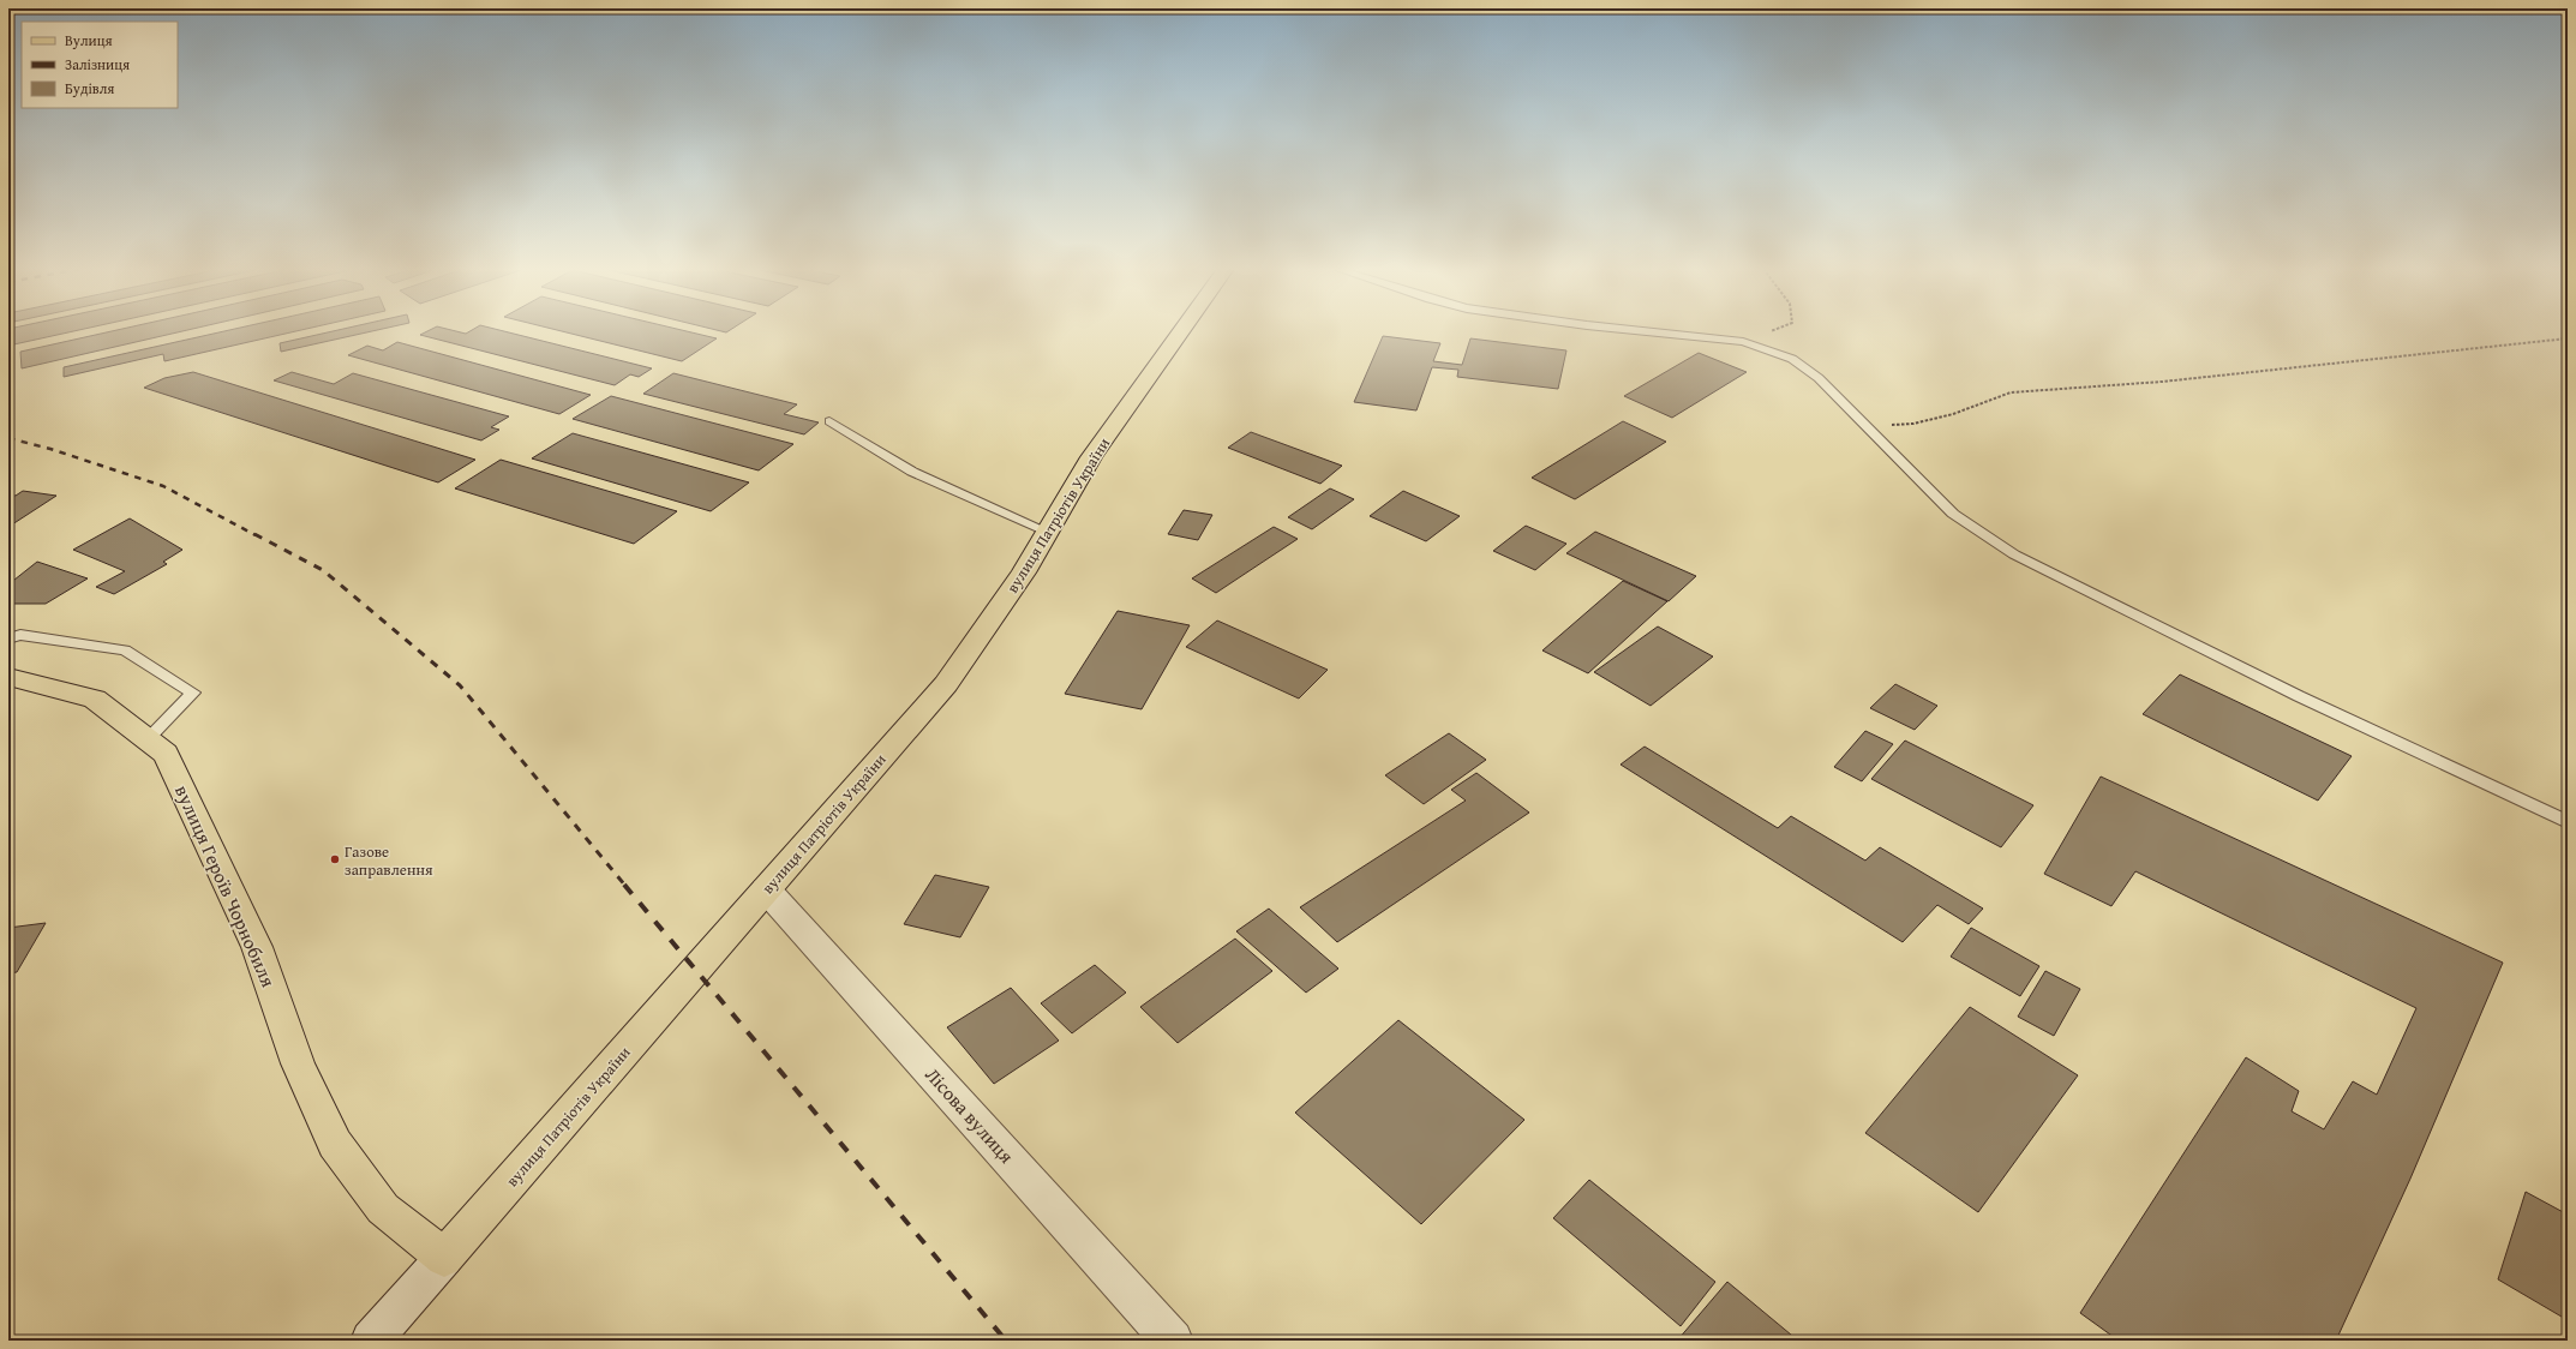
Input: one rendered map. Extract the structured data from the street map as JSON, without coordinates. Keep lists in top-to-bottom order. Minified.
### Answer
{"streets":{"main road":["вулиця Патріотів України","вулиця Героїв Чорнобиля"],"street":["Лісова вулиця"]},"crossings":[["вулиця Патріотів України","вулиця Героїв Чорнобиля"],["вулиця Патріотів України","Лісова вулиця"]],"places":["Газове заправлення"],"legend":["Вулиця","Залізниця","Будівля"]}
